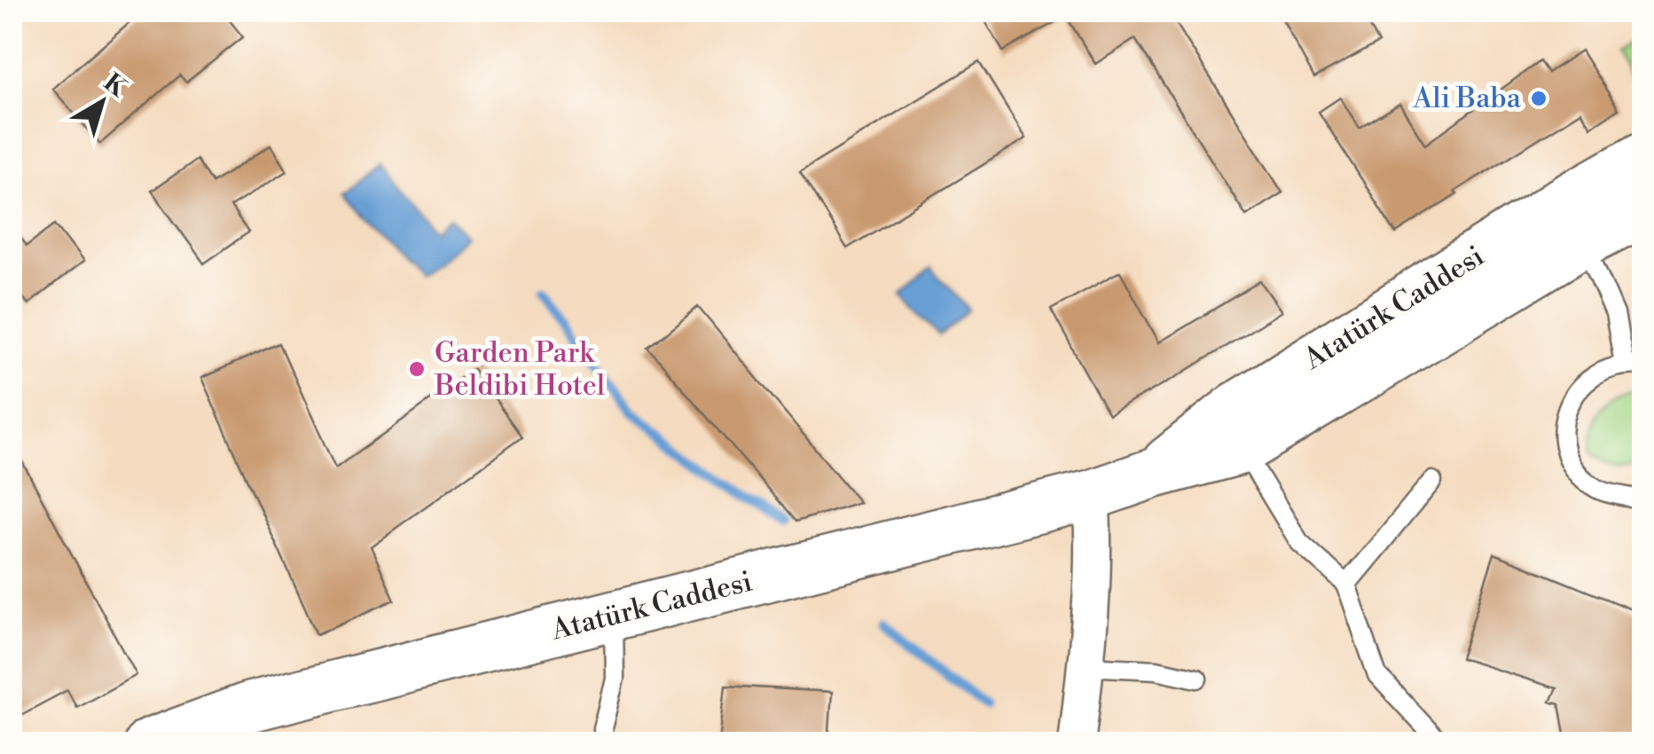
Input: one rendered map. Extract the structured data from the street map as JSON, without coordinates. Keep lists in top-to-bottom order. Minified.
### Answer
{"streets":{"street":["Atatürk Caddesi"]},"places":["Ali Baba","Garden Park Beldibi Hotel"],"north":"top right"}
